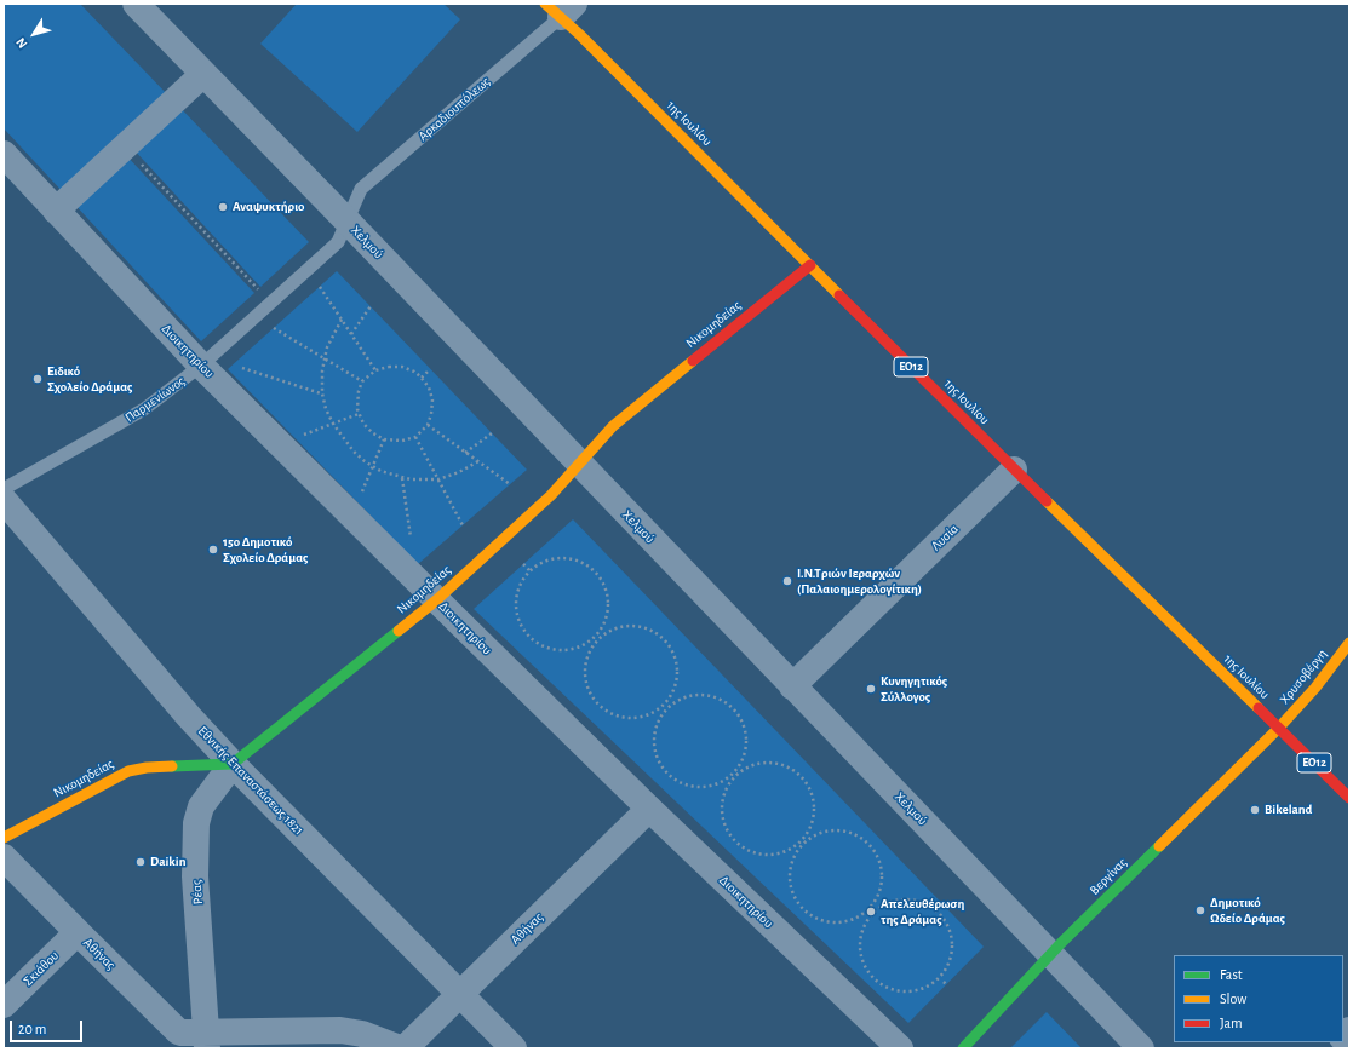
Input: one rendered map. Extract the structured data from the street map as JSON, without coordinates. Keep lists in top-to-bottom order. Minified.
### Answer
{"streets":{"main road":["1ης Ιουλίου","Νικομηδείας","ΕΟ12","Χρυσοβέργη","Βεργίνας"],"street":["Χελμού","Διοικητηρίου","Λυσία","Εθνικής Επαναστάσεως 1821","Ρέας","Αθήνας","Σκιάθου"],"lane":["Αρκαδιουπόλεως","Παρμενίωνος"]},"crossings":[["Αρκαδιουπόλεως","1ης Ιουλίου"],["Αρκαδιουπόλεως","Χελμού"],["Αρκαδιουπόλεως","Παρμενίωνος"],["1ης Ιουλίου","Νικομηδείας"],["1ης Ιουλίου","Λυσία"],["1ης Ιουλίου","Χρυσοβέργη"],["1ης Ιουλίου","Βεργίνας"],["Χελμού","Νικομηδείας"],["Χελμού","Παρμενίωνος"],["Χελμού","Λυσία"],["Χελμού","Βεργίνας"],["Νικομηδείας","Διοικητηρίου"],["Νικομηδείας","Εθνικής Επαναστάσεως 1821"],["Νικομηδείας","Ρέας"],["Διοικητηρίου","Παρμενίωνος"],["Διοικητηρίου","Αθήνας"],["Χρυσοβέργη","Βεργίνας"],["Εθνικής Επαναστάσεως 1821","Ρέας"],["Εθνικής Επαναστάσεως 1821","Αθήνας"],["Ρέας","Αθήνας"],["Αθήνας","Σκιάθου"]],"places":["Αναψυκτήριο","Ειδικό Σχολείο Δράμας","15ο Δημοτικό Σχολείο Δράμας","Ι.Ν.Τριών Ιεραρχών (Παλαιοημερολογίτικη)","Κυνηγητικός Σύλλογος","Bikeland","Daikin","Δημοτικό Ωδείο Δράμας","Απελευθέρωση της Δράμας"],"legend":["Fast","Slow","Jam"],"scale_bar":"20 m","north":"bottom left"}
